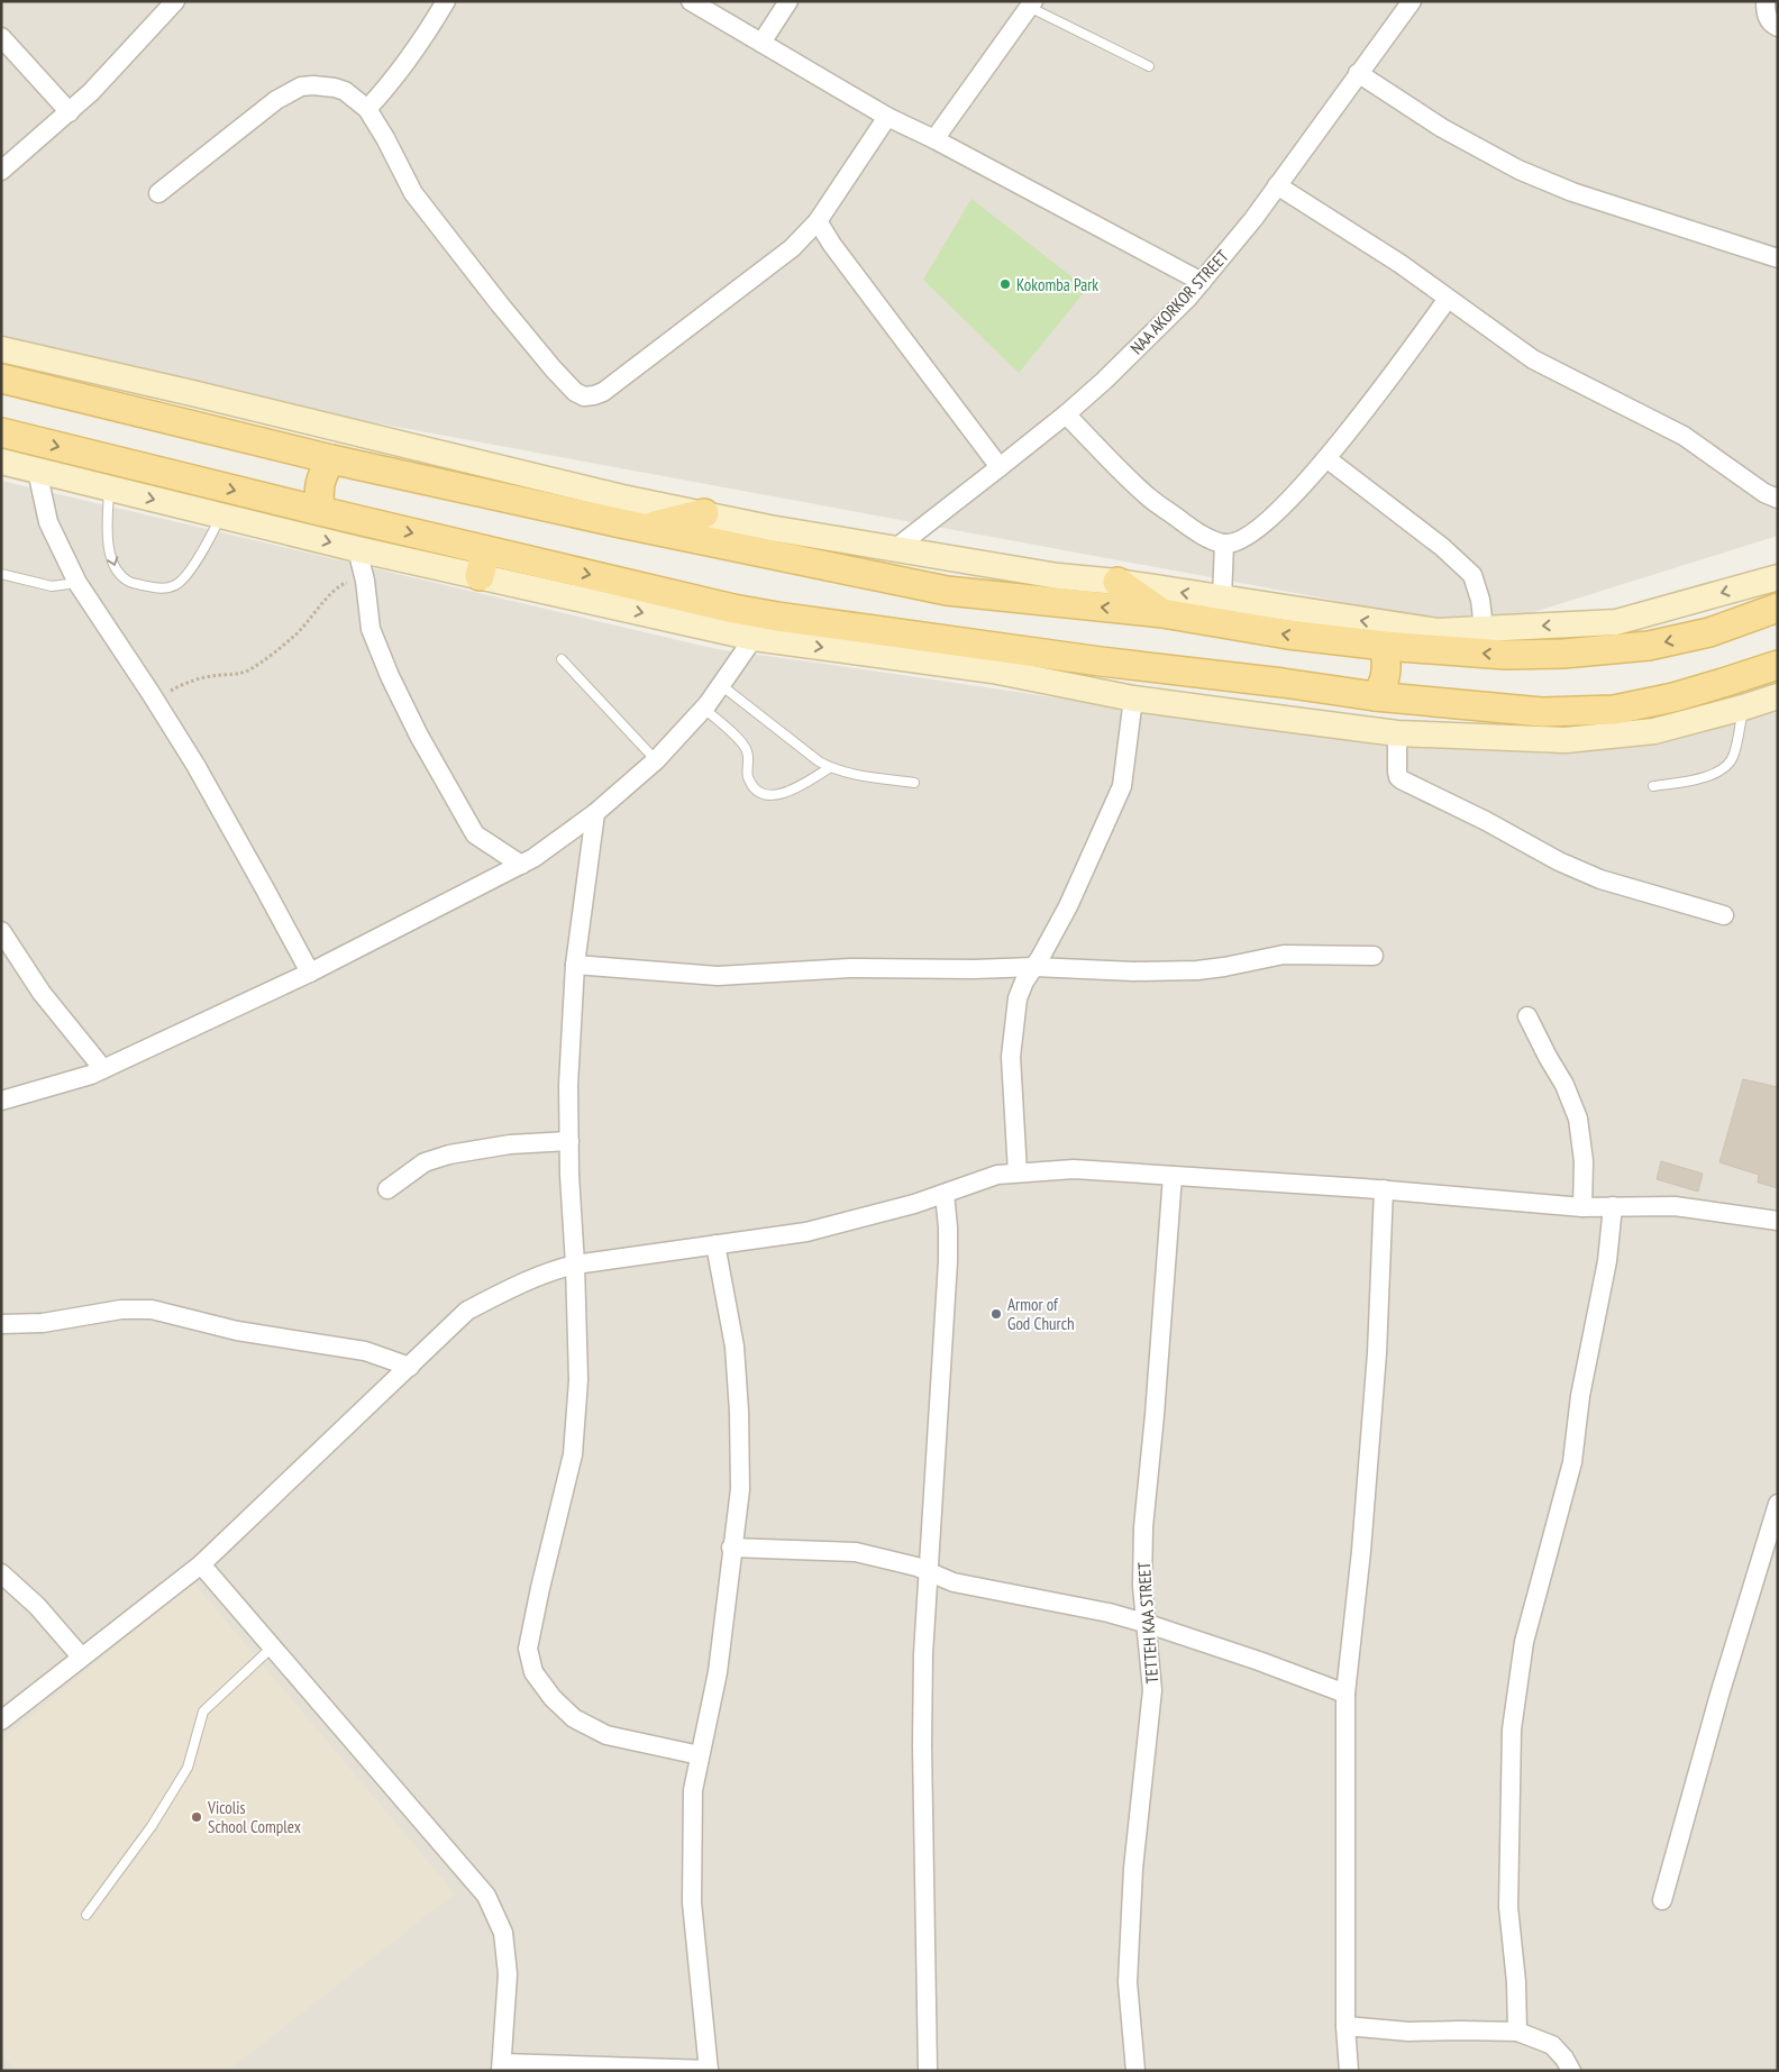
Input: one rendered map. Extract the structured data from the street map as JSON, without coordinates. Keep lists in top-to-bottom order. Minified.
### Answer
{"streets":{"street":["NAA AKORKOR STREET","TETTEH KAA STREET"]},"places":["Kokomba Park","Armor of God Church","Vicolis School Complex"]}
